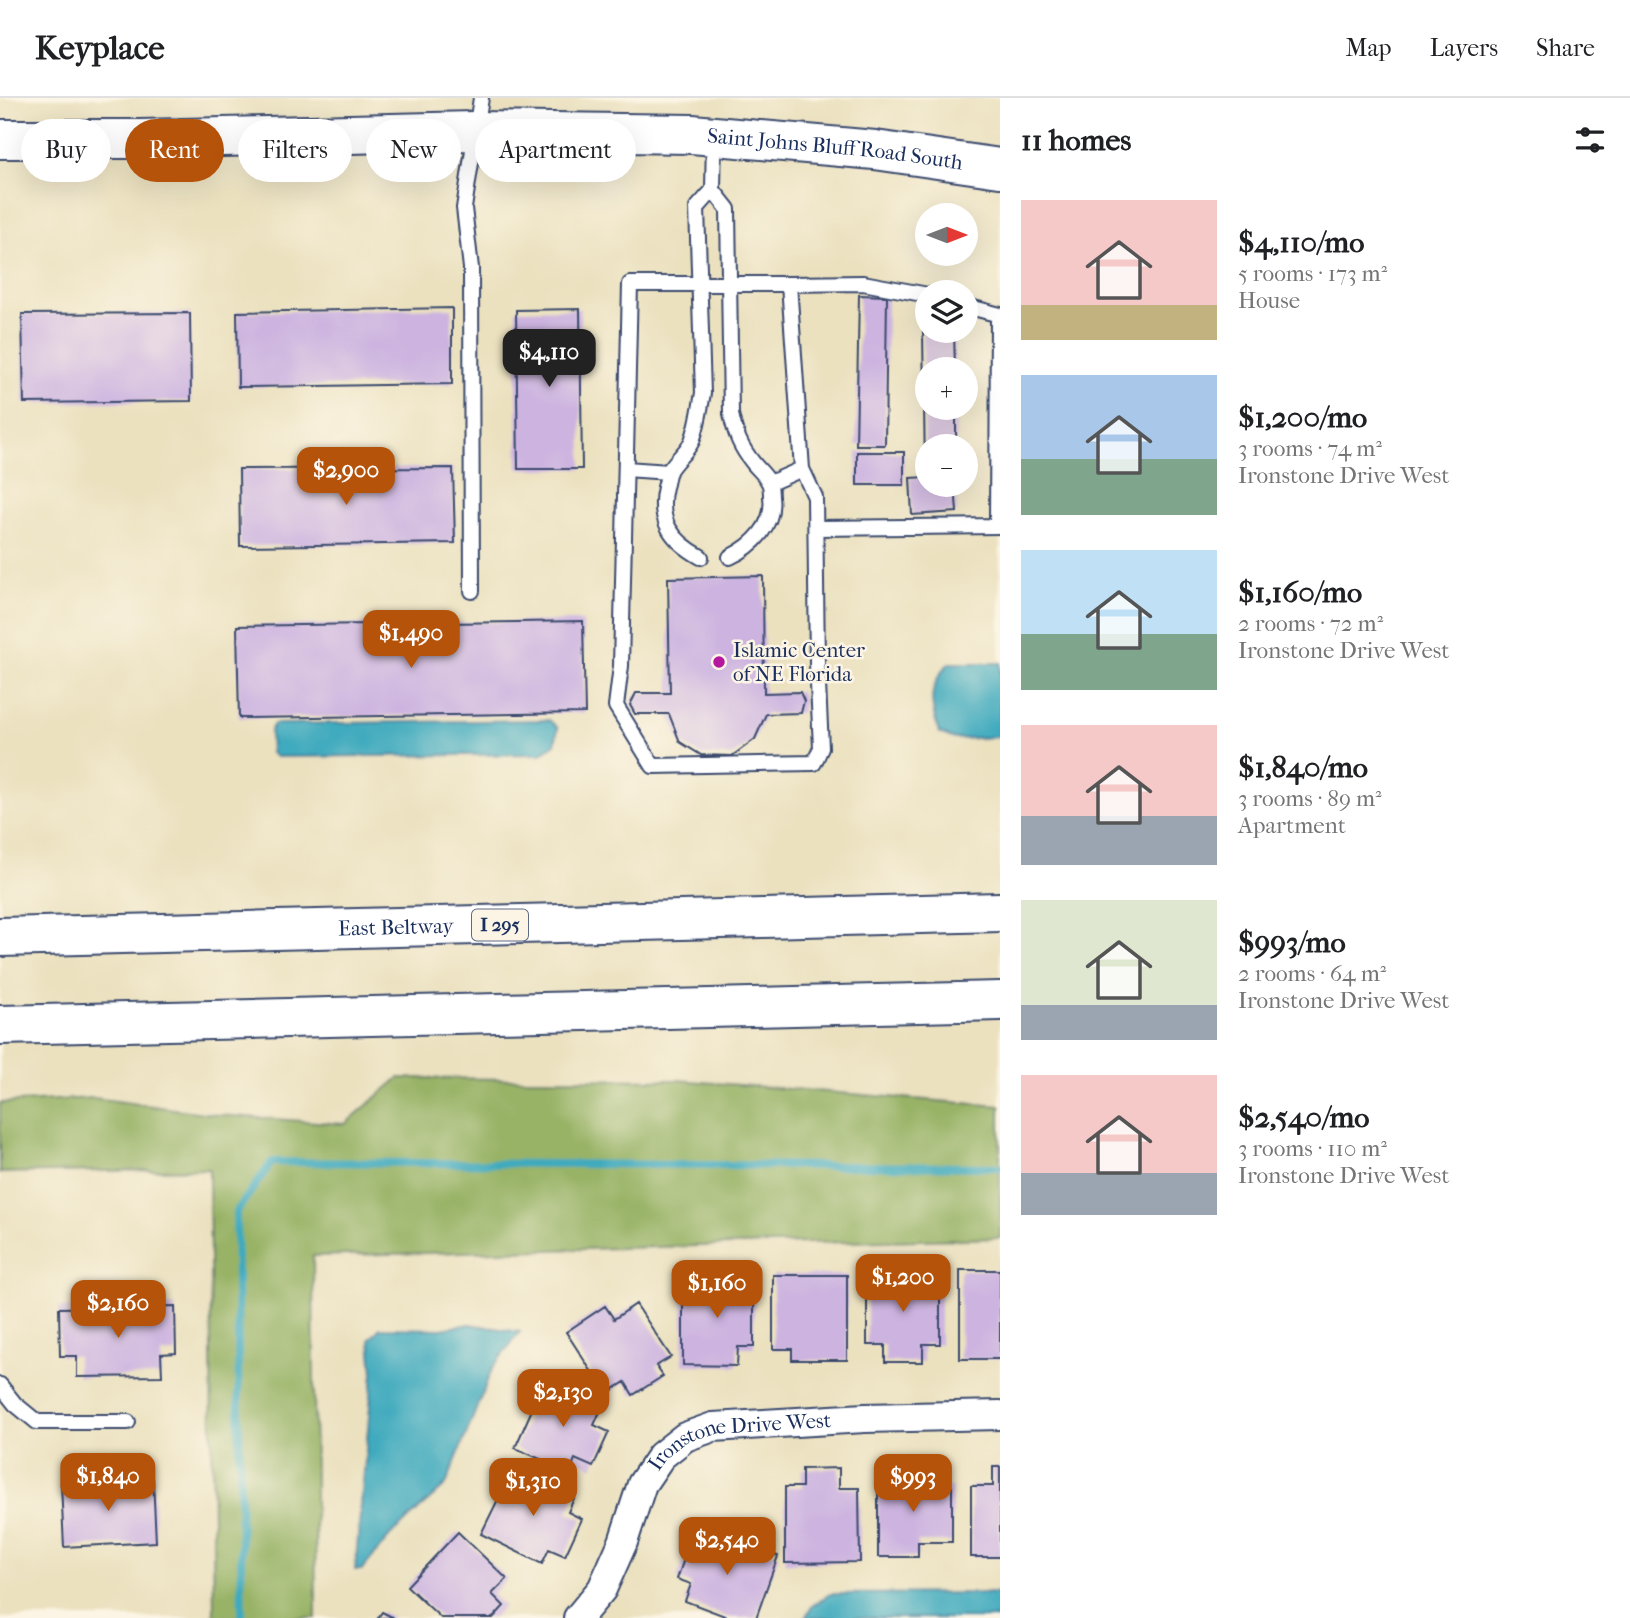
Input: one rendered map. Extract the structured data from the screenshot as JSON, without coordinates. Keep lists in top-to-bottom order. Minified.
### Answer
{"streets":{"main road":["Saint Johns Bluff Road South","I 295","East Beltway"],"street":["Ironstone Drive West"]},"places":["Islamic Center of NE Florida"],"north":"right","page":{"header":"Keyplace","nav":["Map","Layers","Share"],"heading":"11 homes","chip":["Buy","Rent","Filters","New","Apartment"],"list":[{"name":"$4,110/mo","note":"5 rooms · 173 m² · House"},{"name":"$1,200/mo","note":"3 rooms · 74 m² · Ironstone Drive West"},{"name":"$1,160/mo","note":"2 rooms · 72 m² · Ironstone Drive West"},{"name":"$1,840/mo","note":"3 rooms · 89 m² · Apartment"},{"name":"$993/mo","note":"2 rooms · 64 m² · Ironstone Drive West"},{"name":"$2,540/mo","note":"3 rooms · 110 m² · Ironstone Drive West"}],"map_buttons":["+","−"],"price":["$4,110","$2,900","$1,490","$1,200","$1,160","$2,160","$2,130","$1,840","$993","$1,310","$2,540"]}}
